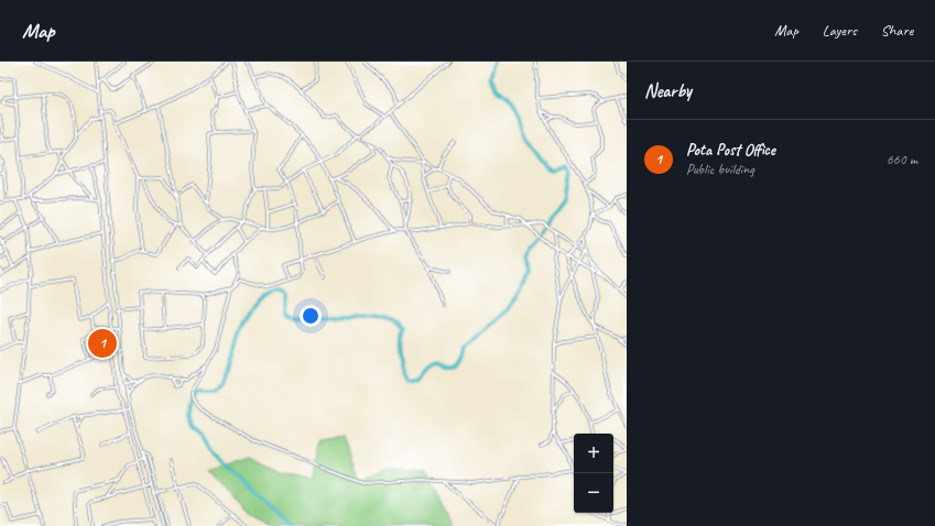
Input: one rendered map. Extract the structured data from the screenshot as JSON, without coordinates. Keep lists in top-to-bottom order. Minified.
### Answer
{"page":{"header":"Map","nav":["Map","Layers","Share"],"heading":"Nearby","list":[{"mark":"1","name":"Pota Post Office","note":"Public building","value":"660 m"}],"pins":"1","map_buttons":["+","−"]}}
